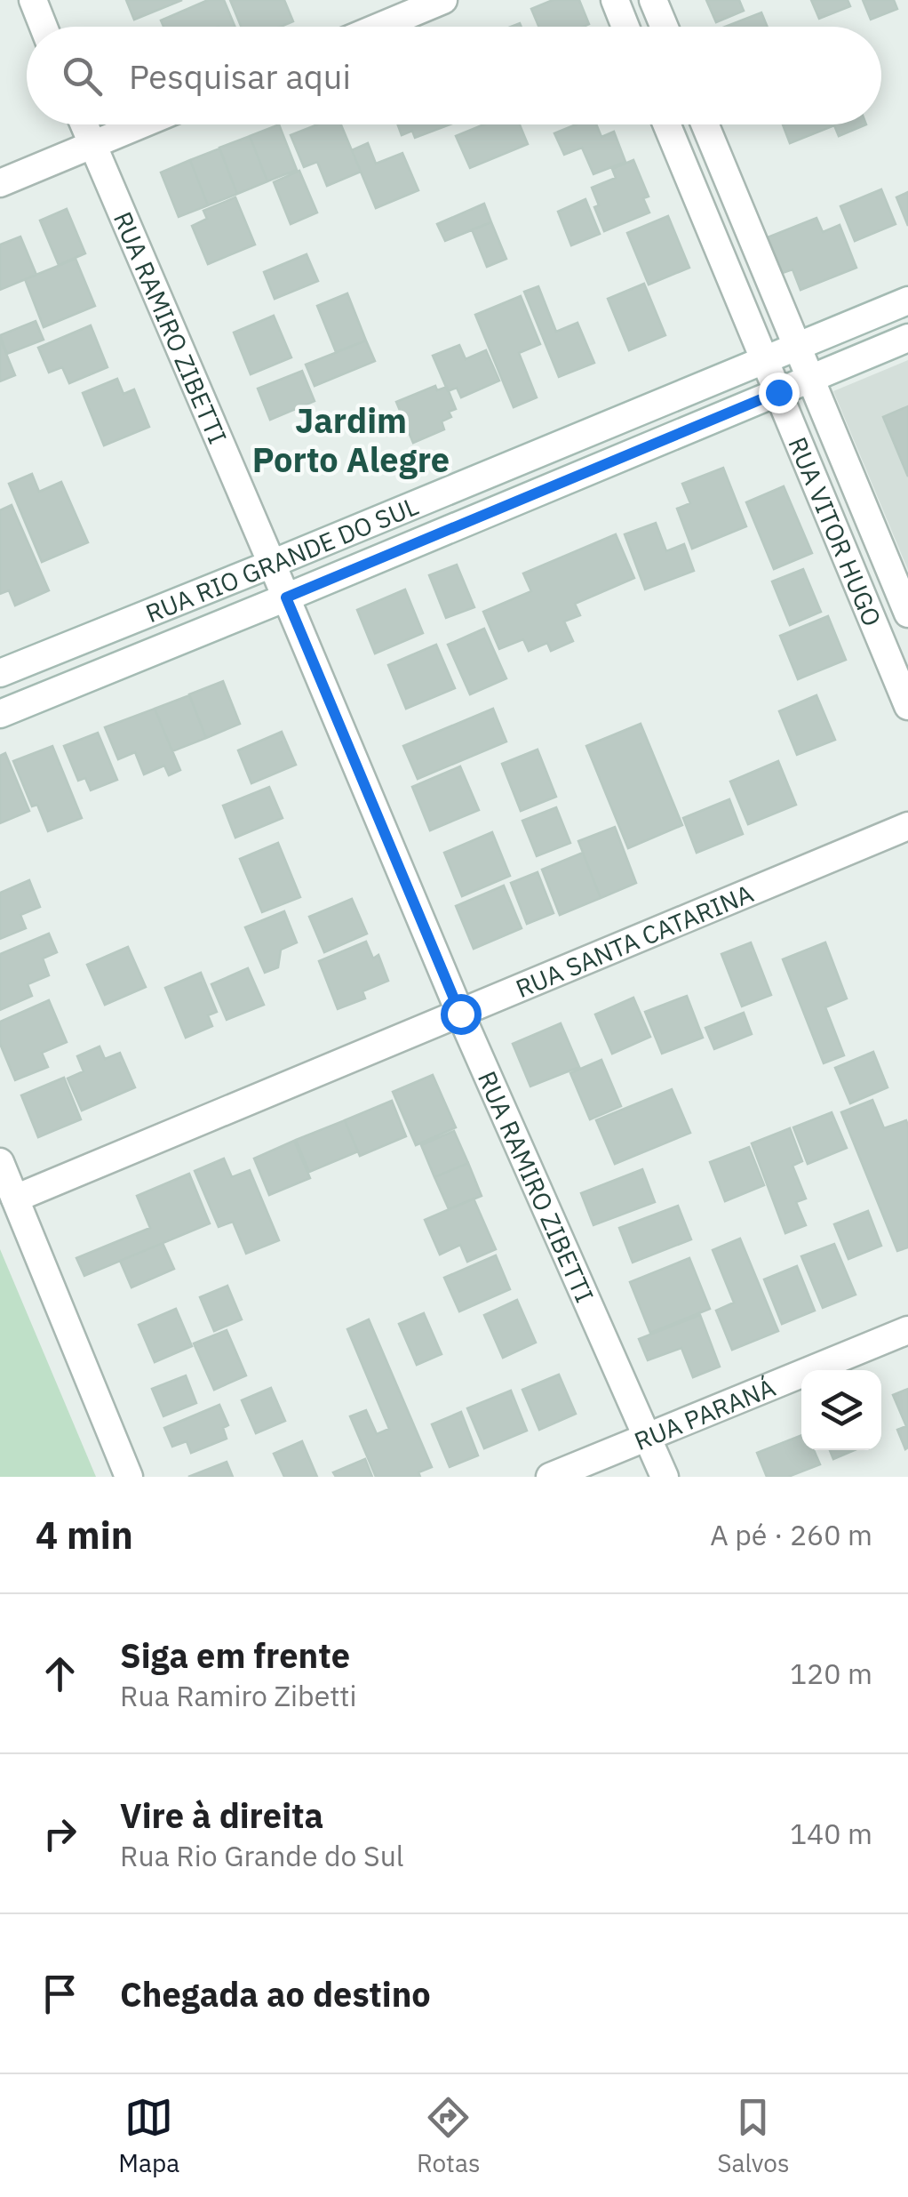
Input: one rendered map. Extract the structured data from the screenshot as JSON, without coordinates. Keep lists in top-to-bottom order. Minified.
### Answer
{"streets":{"street":["RUA RAMIRO ZIBETTI","RUA VITOR HUGO","RUA RIO GRANDE DO SUL","RUA SANTA CATARINA","RUA PARANÁ"]},"crossings":[["RUA RAMIRO ZIBETTI","RUA RIO GRANDE DO SUL"],["RUA RAMIRO ZIBETTI","RUA SANTA CATARINA"],["RUA RAMIRO ZIBETTI","RUA PARANÁ"],["RUA VITOR HUGO","RUA RIO GRANDE DO SUL"]],"districts":["Jardim Porto Alegre"],"page":{"search":"Pesquisar aqui","heading":["4 min","A pé · 260 m"],"list":[["Siga em frente","Rua Ramiro Zibetti","120 m"],["Vire à direita","Rua Rio Grande do Sul","140 m"],"Chegada ao destino"],"nav":["Mapa","Rotas","Salvos"]}}
